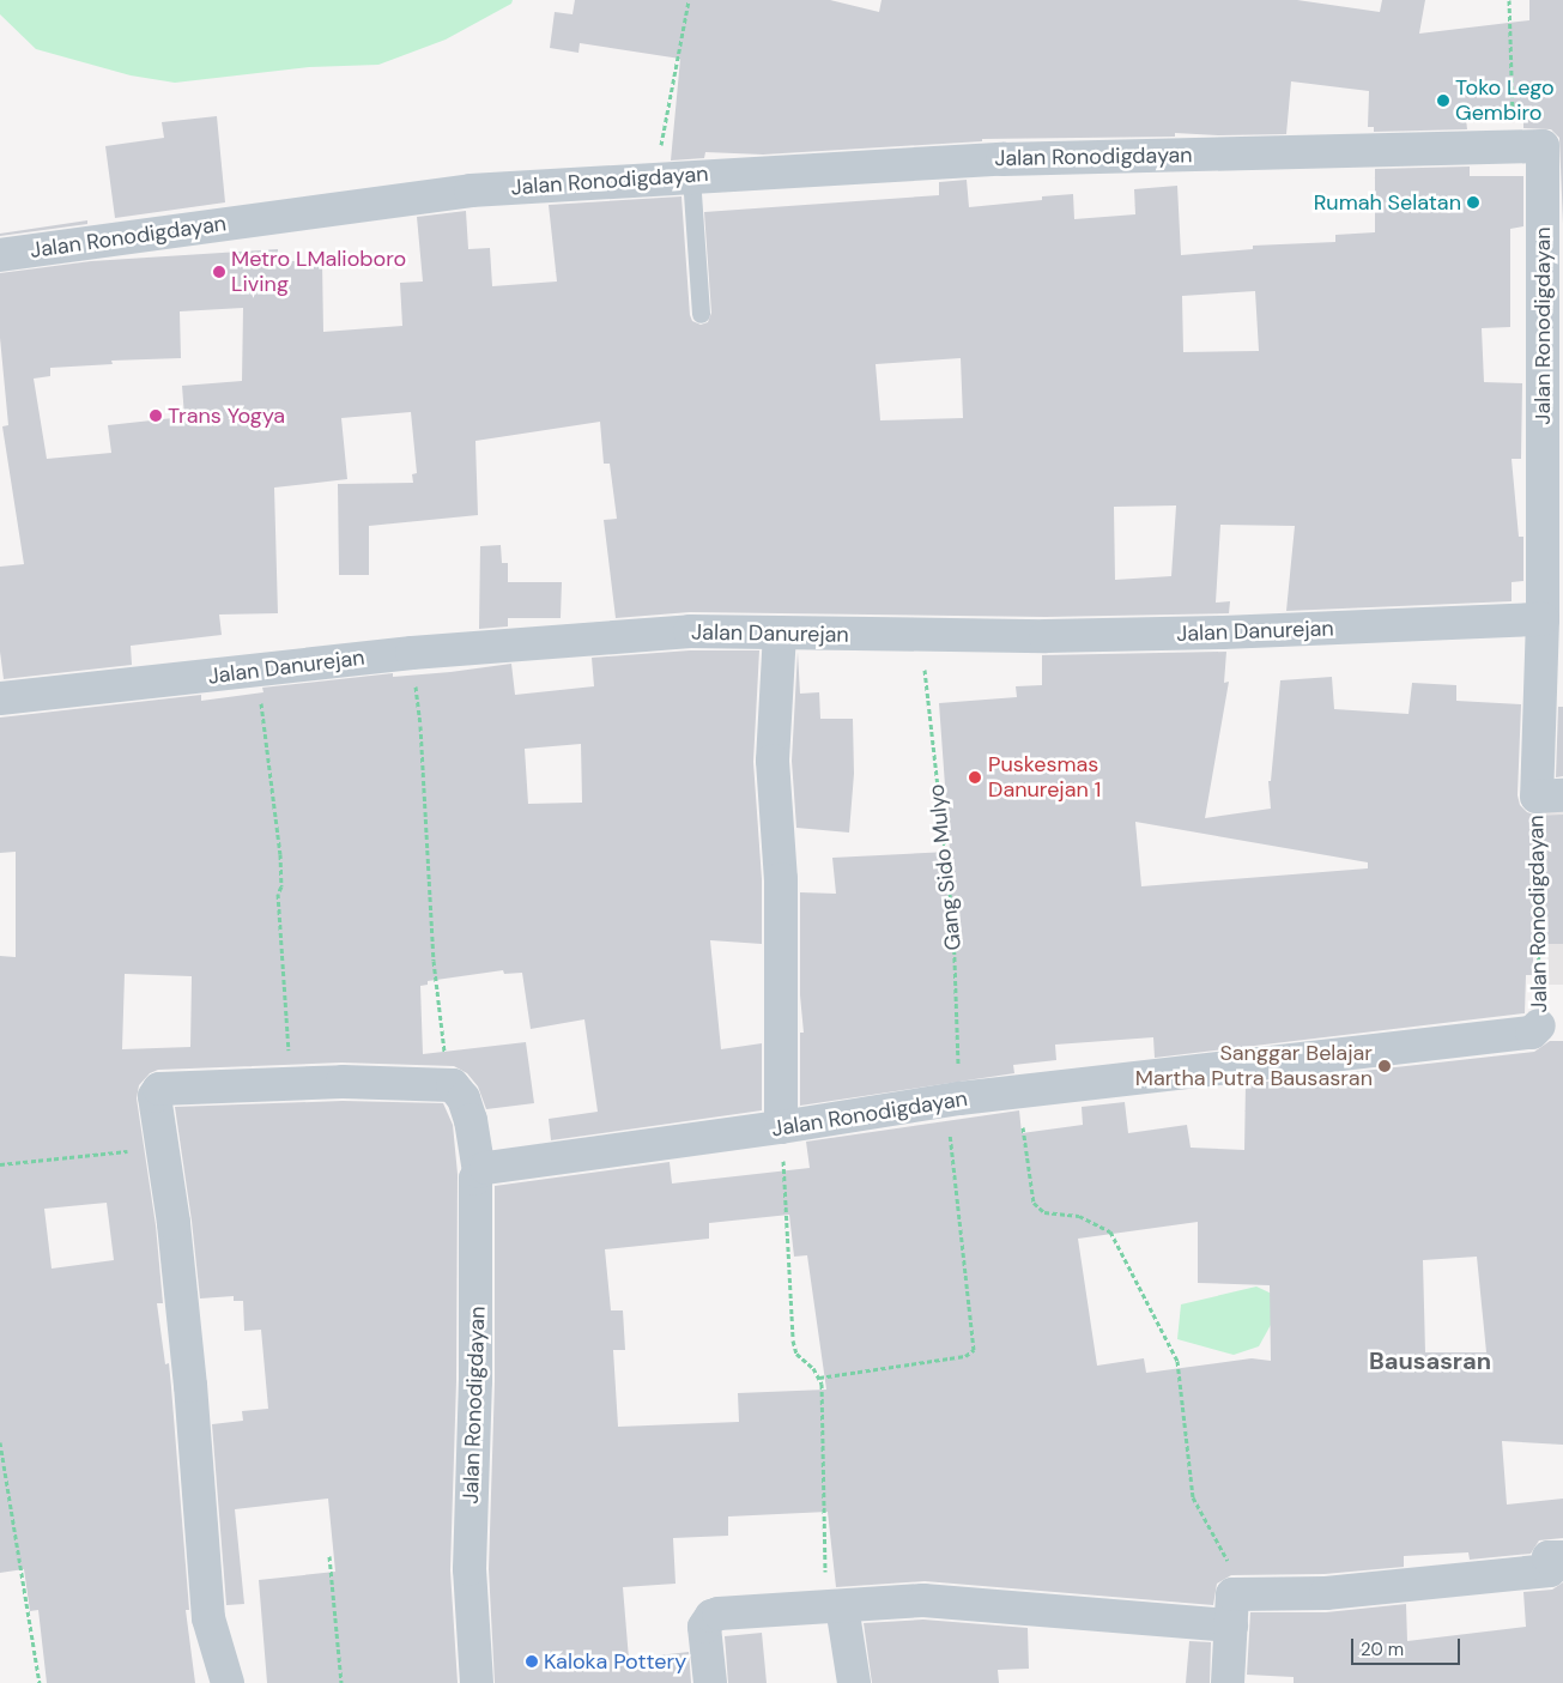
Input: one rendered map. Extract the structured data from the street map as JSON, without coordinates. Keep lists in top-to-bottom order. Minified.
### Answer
{"streets":{"street":["Jalan Ronodigdayan","Jalan Danurejan"],"path":["Gang Sido Mulyo"]},"crossings":[["Jalan Ronodigdayan","Jalan Danurejan"],["Jalan Ronodigdayan","Gang Sido Mulyo"],["Jalan Danurejan","Gang Sido Mulyo"]],"districts":["Bausasran"],"places":["Toko Lego Gembiro","Rumah Selatan","Metro LMalioboro Living","Trans Yogya","Puskesmas Danurejan 1","Sanggar Belajar Martha Putra Bausasran","Kaloka Pottery"],"scale_bar":"20 m"}
